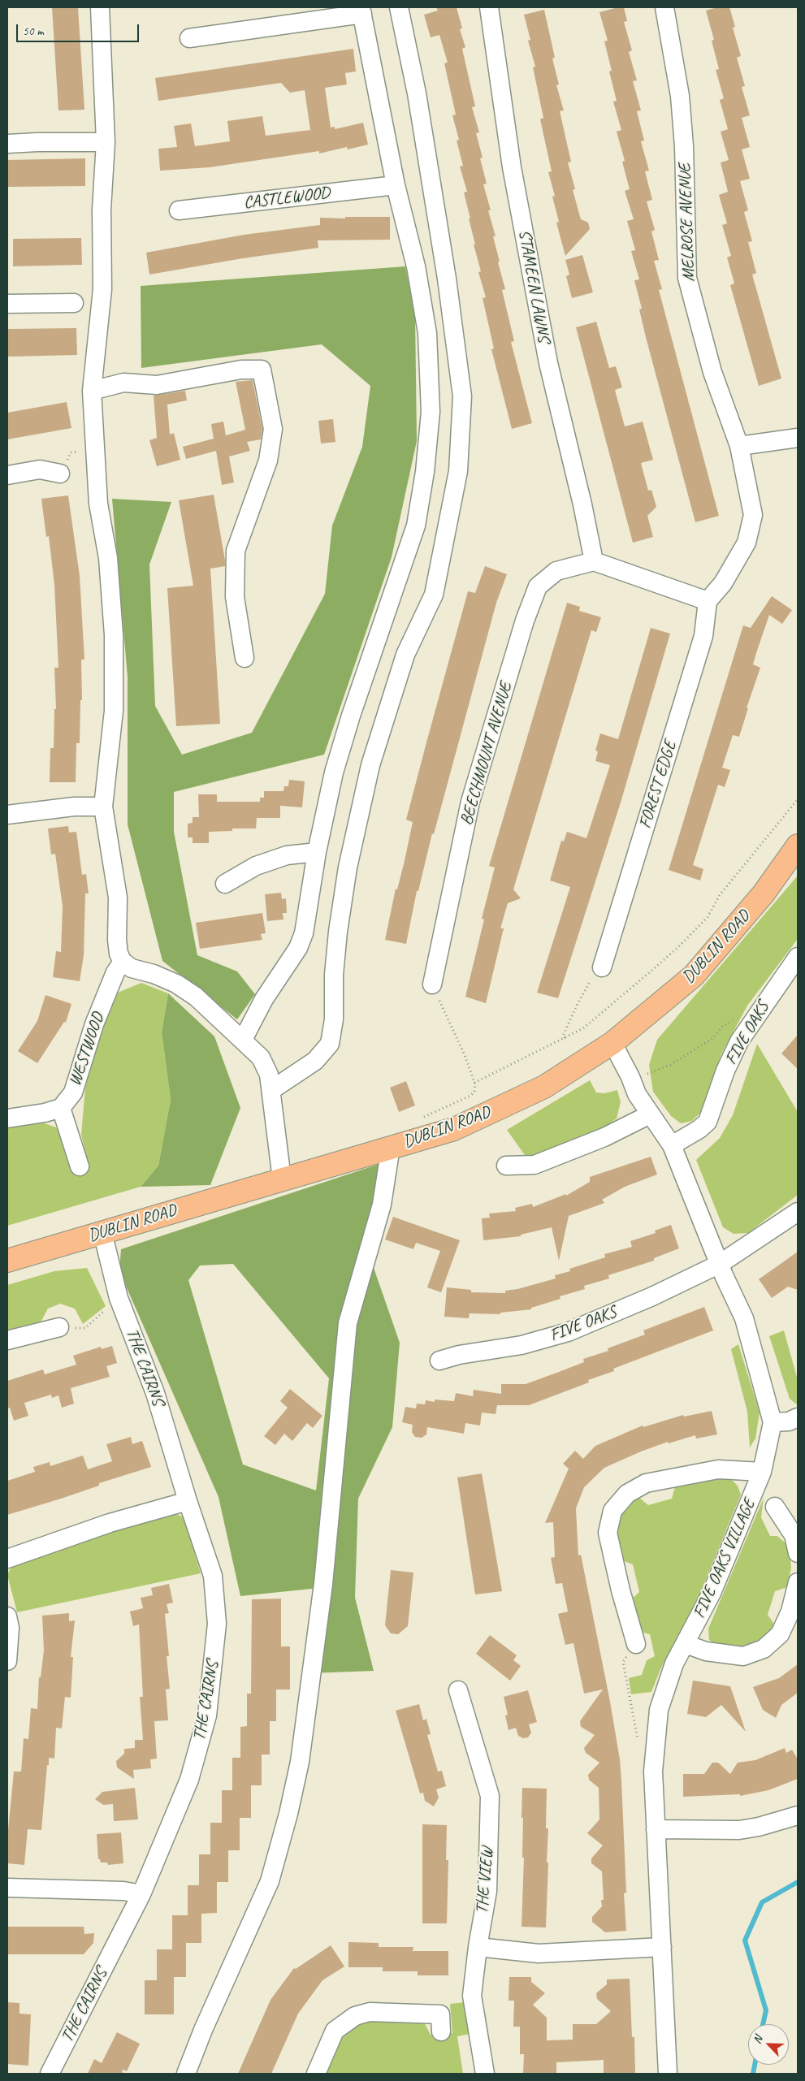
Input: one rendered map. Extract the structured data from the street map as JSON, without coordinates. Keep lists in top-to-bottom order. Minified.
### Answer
{"streets":{"main road":["DUBLIN ROAD"],"street":["CASTLEWOOD","MELROSE AVENUE","STAMEEN LAWNS","BEECHMOUNT AVENUE","FOREST EDGE","FIVE OAKS","WESTWOOD","THE CAIRNS","FIVE OAKS VILLAGE","THE VIEW"]},"crossings":[["MELROSE AVENUE","FOREST EDGE"],["STAMEEN LAWNS","BEECHMOUNT AVENUE"],["DUBLIN ROAD","THE CAIRNS"]],"scale_bar":"50 m","north":"top left"}
